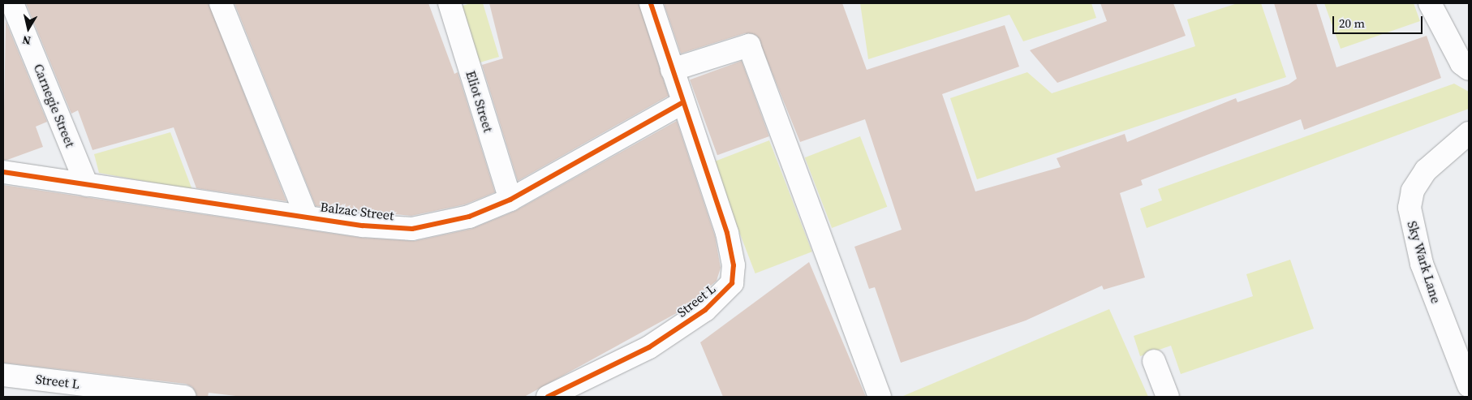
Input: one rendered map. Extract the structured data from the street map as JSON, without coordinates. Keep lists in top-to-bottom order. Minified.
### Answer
{"streets":{"street":["Eliot Street","Carnegie Street","Balzac Street","Sky Wark Lane","Street L"]},"crossings":[["Eliot Street","Balzac Street"],["Carnegie Street","Balzac Street"],["Balzac Street","Street L"]],"scale_bar":"20 m","north":"bottom"}
